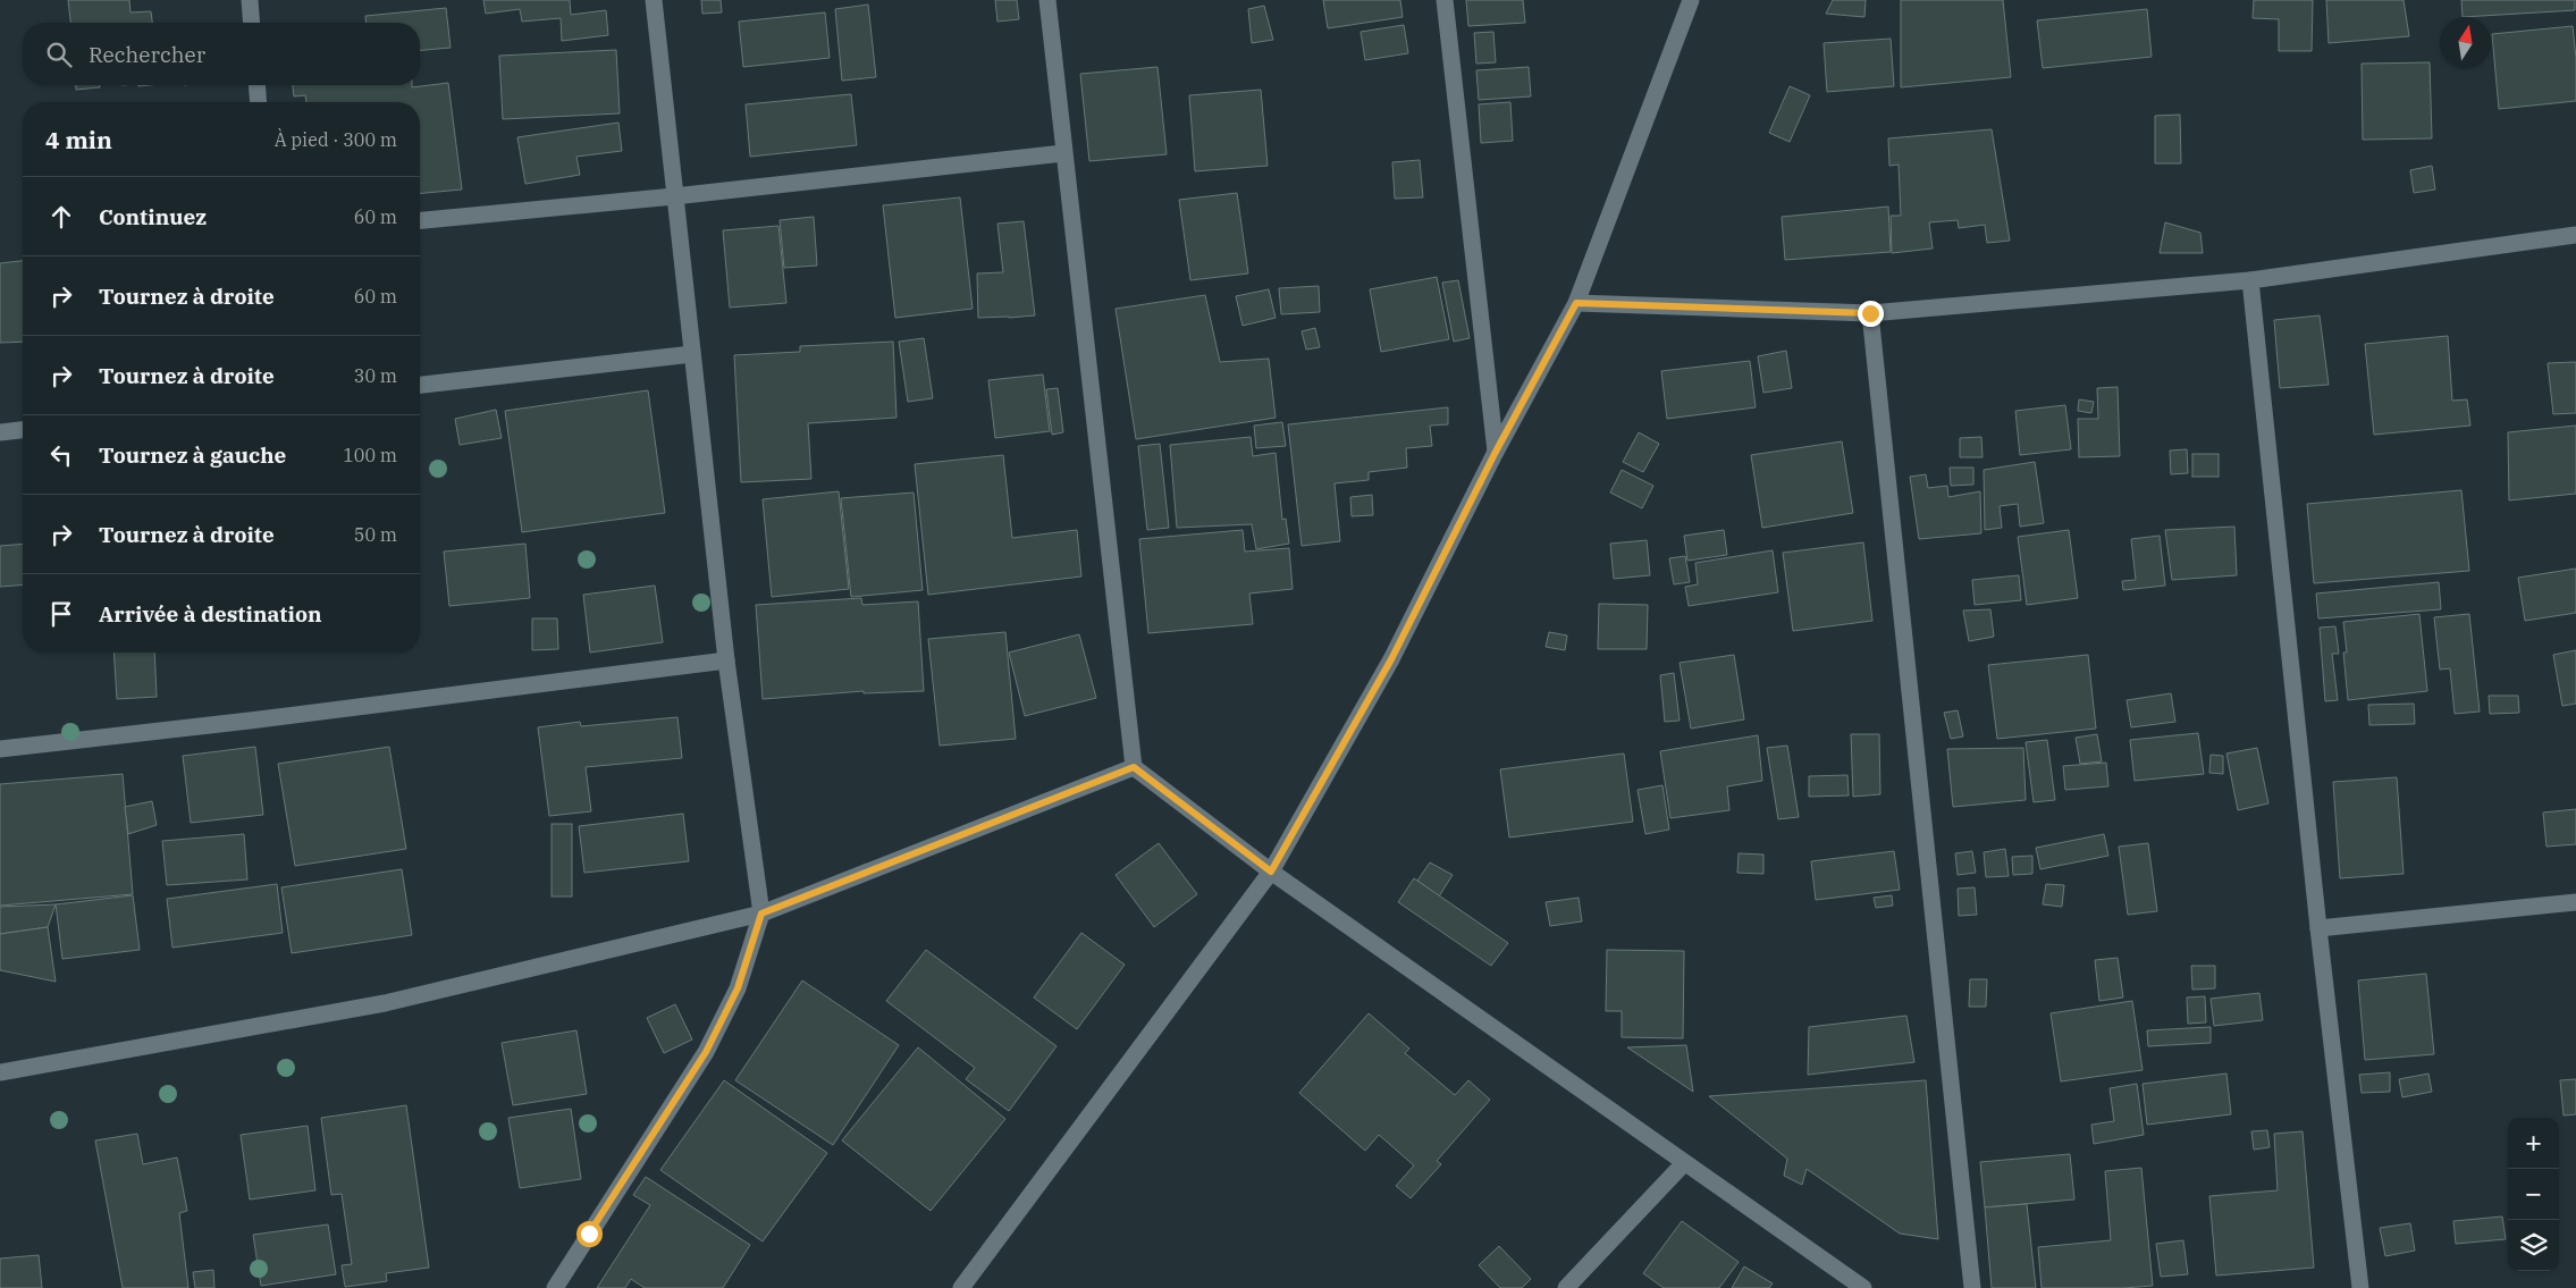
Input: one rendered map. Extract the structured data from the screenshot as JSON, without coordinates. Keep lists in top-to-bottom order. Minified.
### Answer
{"north":"top","page":{"search":"Rechercher","heading":["4 min","À pied · 300 m"],"list":[["Continuez","60 m"],["Tournez à droite","60 m"],["Tournez à droite","30 m"],["Tournez à gauche","100 m"],["Tournez à droite","50 m"],"Arrivée à destination"],"map_buttons":["+","−"]}}
